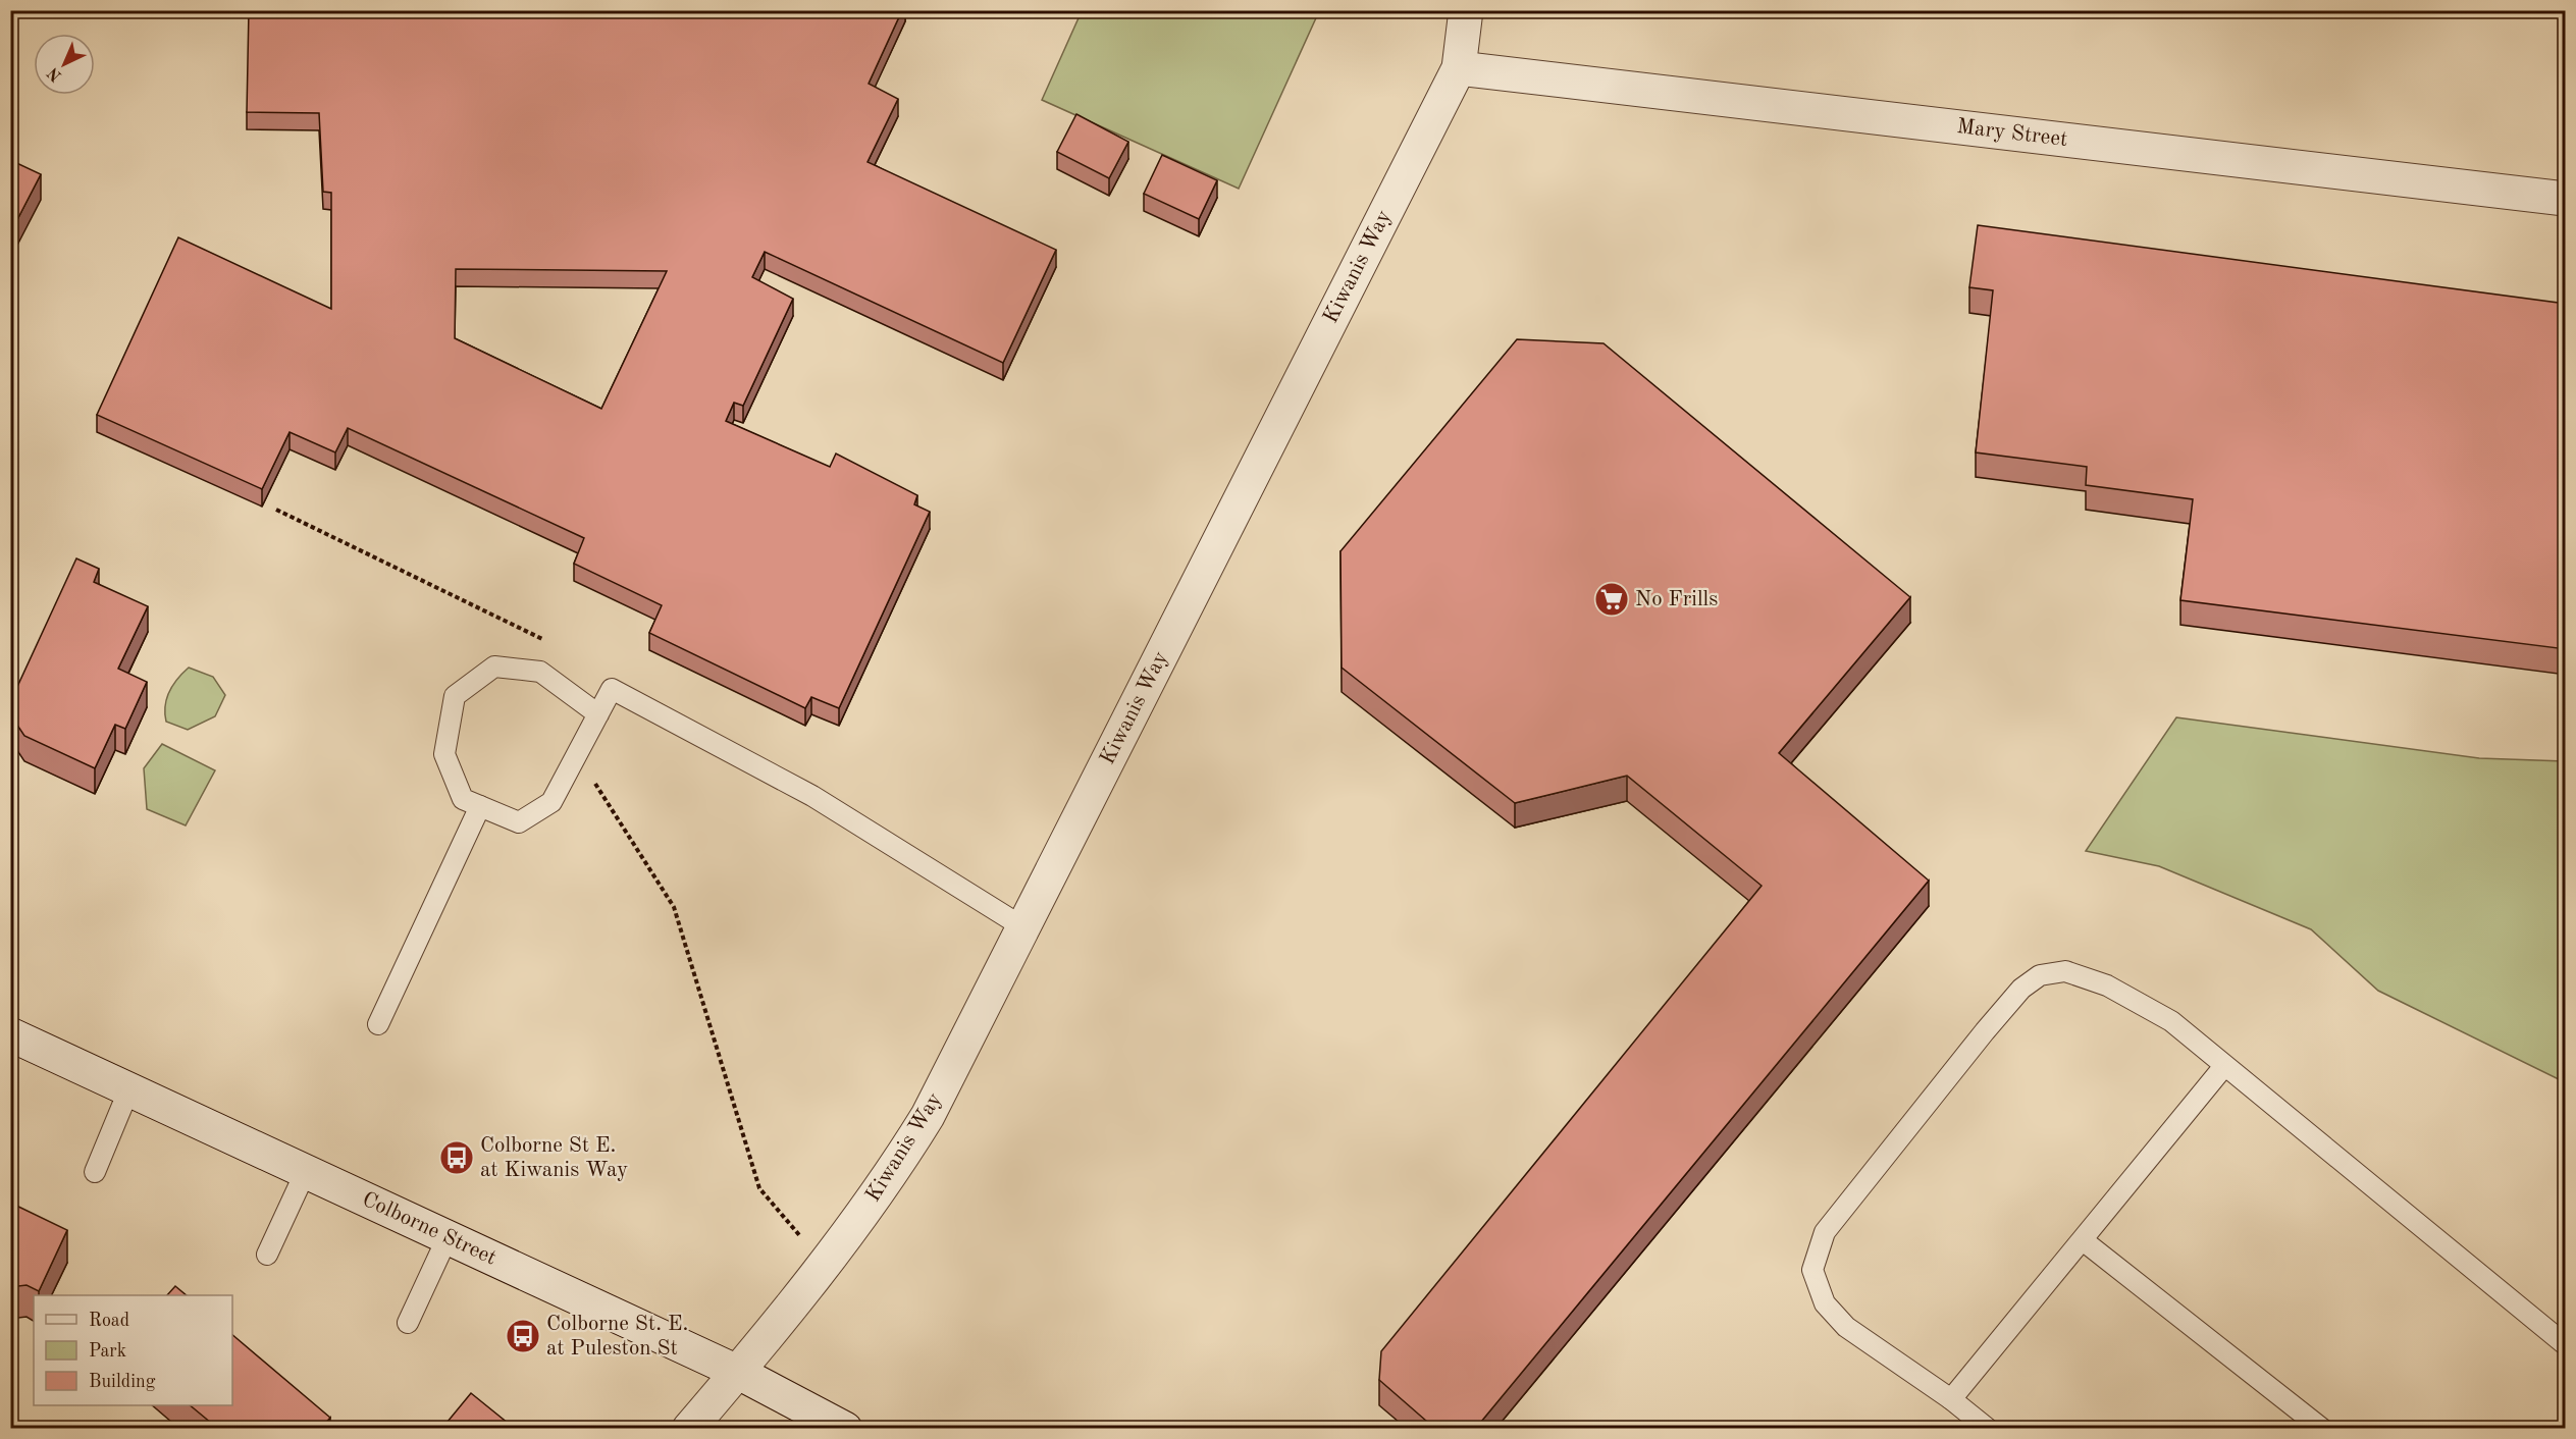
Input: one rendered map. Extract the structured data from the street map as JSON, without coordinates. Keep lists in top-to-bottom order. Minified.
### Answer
{"streets":{"street":["Mary Street","Kiwanis Way","Colborne Street"]},"crossings":[["Mary Street","Kiwanis Way"],["Kiwanis Way","Colborne Street"]],"places":{"supermarket":["No Frills"],"bus stop":["Colborne St E. at Kiwanis Way","Colborne St. E. at Puleston St"]},"legend":["Road","Park","Building"],"north":"bottom left"}
